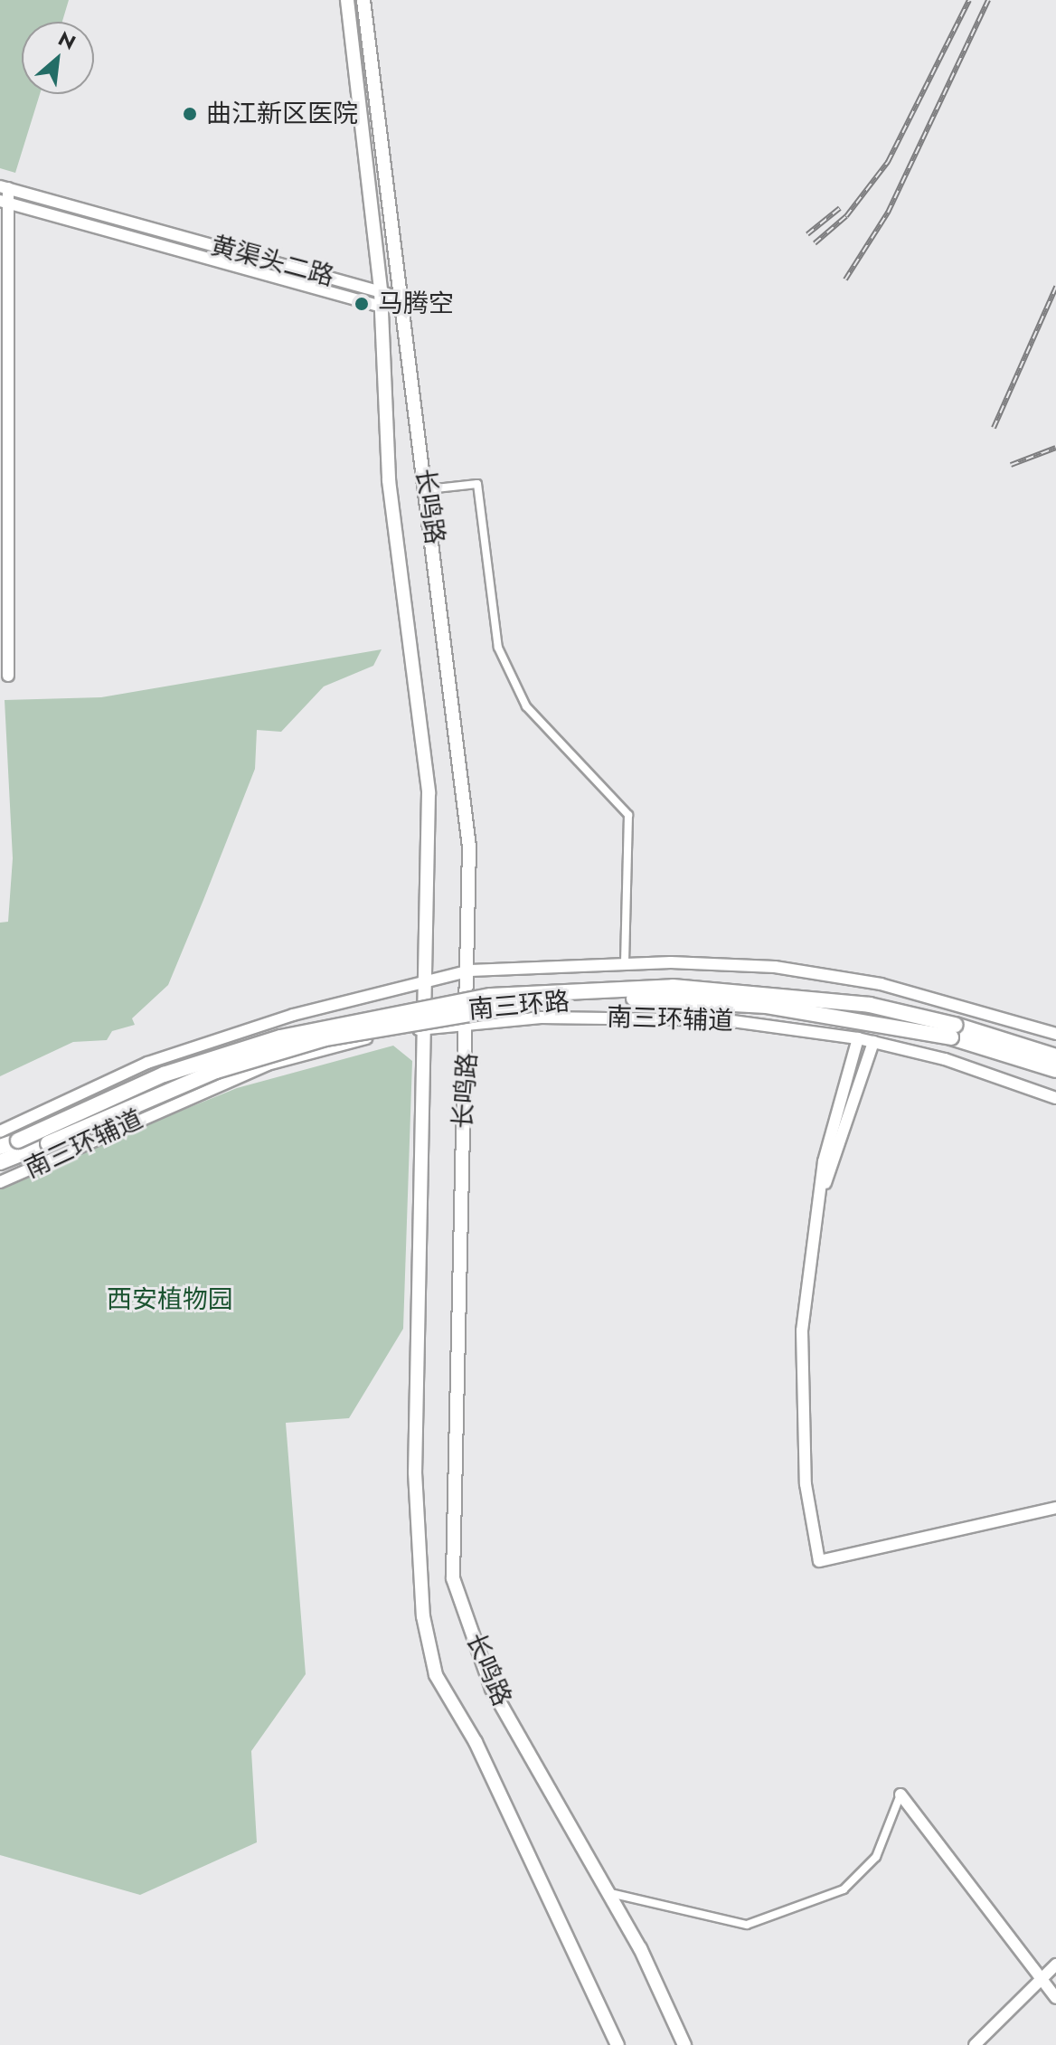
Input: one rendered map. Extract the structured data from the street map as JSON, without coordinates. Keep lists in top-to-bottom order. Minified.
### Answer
{"streets":{"highway":["南三环路"],"main road":["黄渠头二路","长鸣路","南三环辅道"]},"crossings":[["黄渠头二路","长鸣路"],["长鸣路","南三环辅道"]],"parks":["西安植物园"],"places":["曲江新区医院","马腾空"],"north":"top right"}
